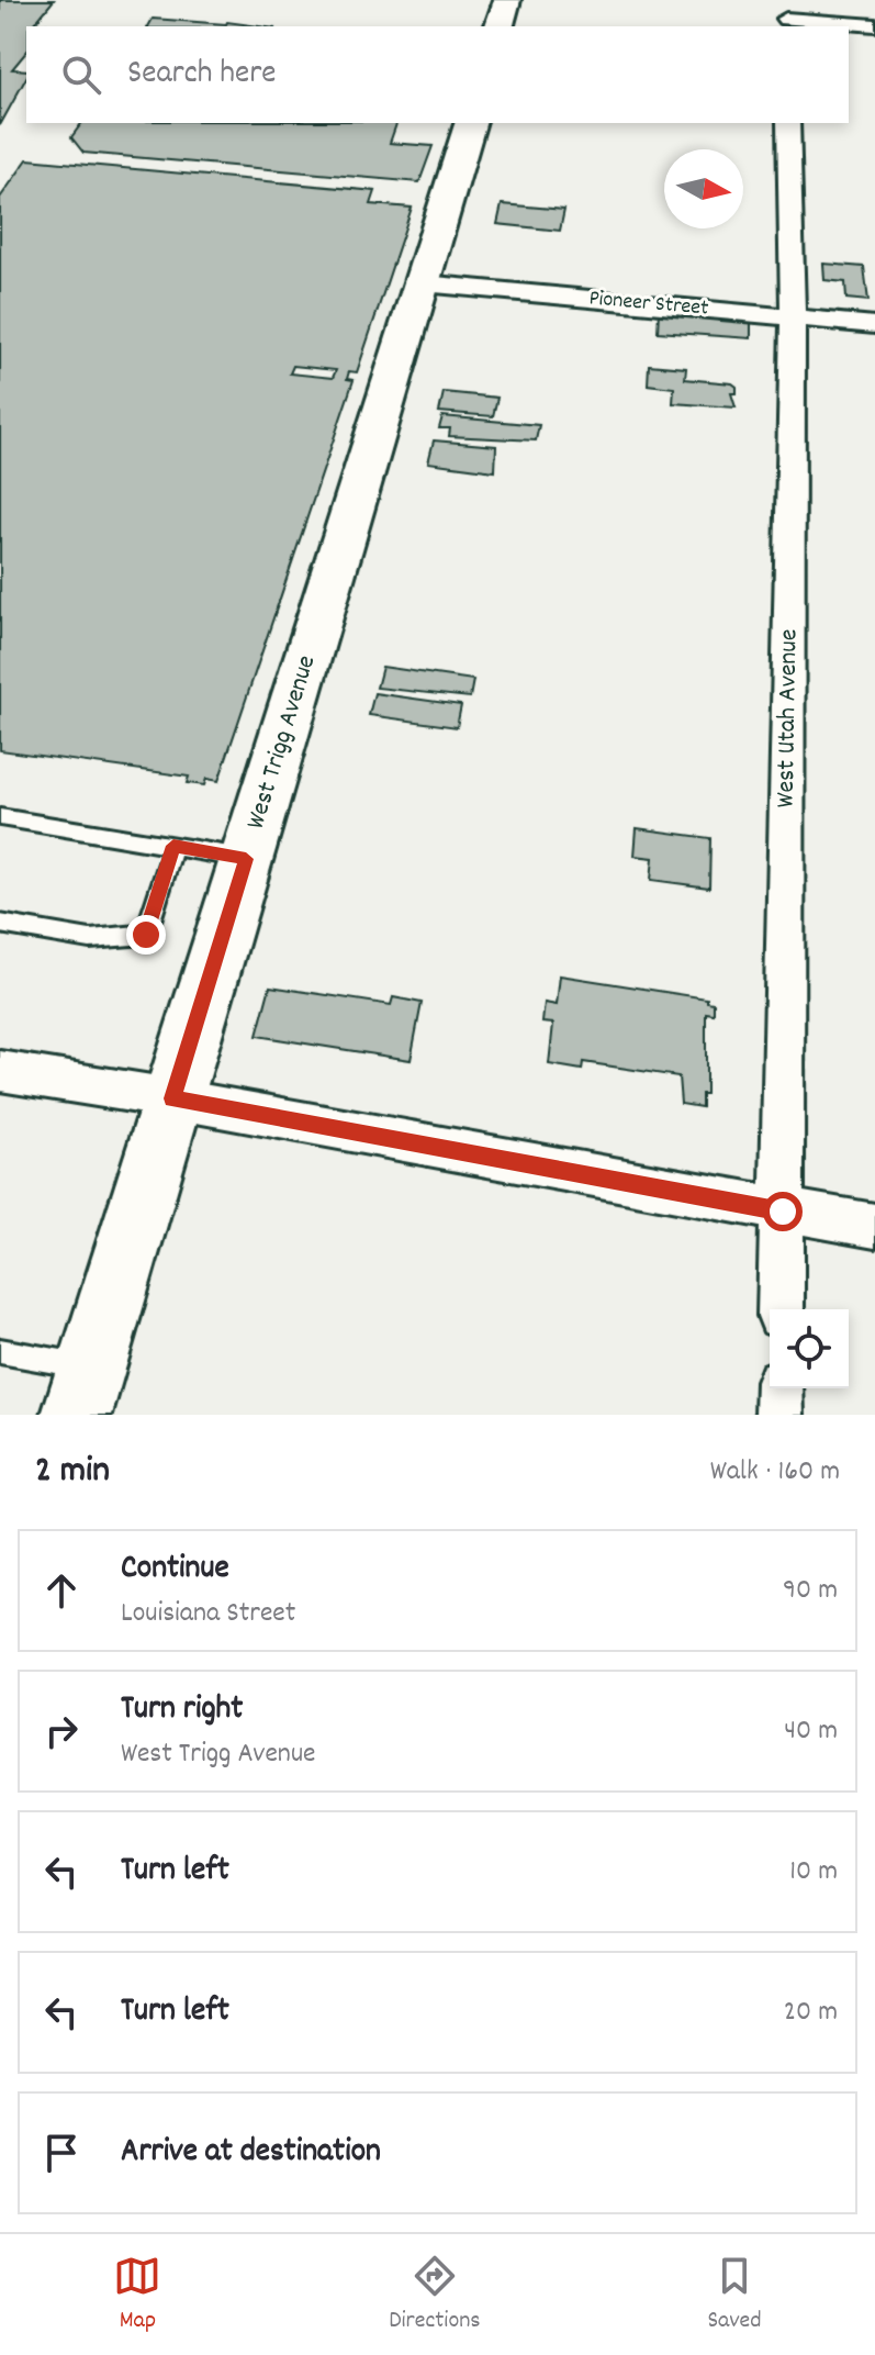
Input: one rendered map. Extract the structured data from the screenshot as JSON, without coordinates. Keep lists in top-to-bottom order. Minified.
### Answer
{"streets":{"street":["Pioneer Street","West Utah Avenue","West Trigg Avenue"]},"crossings":[["Pioneer Street","West Utah Avenue"],["Pioneer Street","West Trigg Avenue"]],"north":"right","page":{"search":"Search here","heading":["2 min","Walk · 160 m"],"list":[["Continue","Louisiana Street","90 m"],["Turn right","West Trigg Avenue","40 m"],["Turn left","10 m"],["Turn left","20 m"],"Arrive at destination"],"nav":["Map","Directions","Saved"]}}
